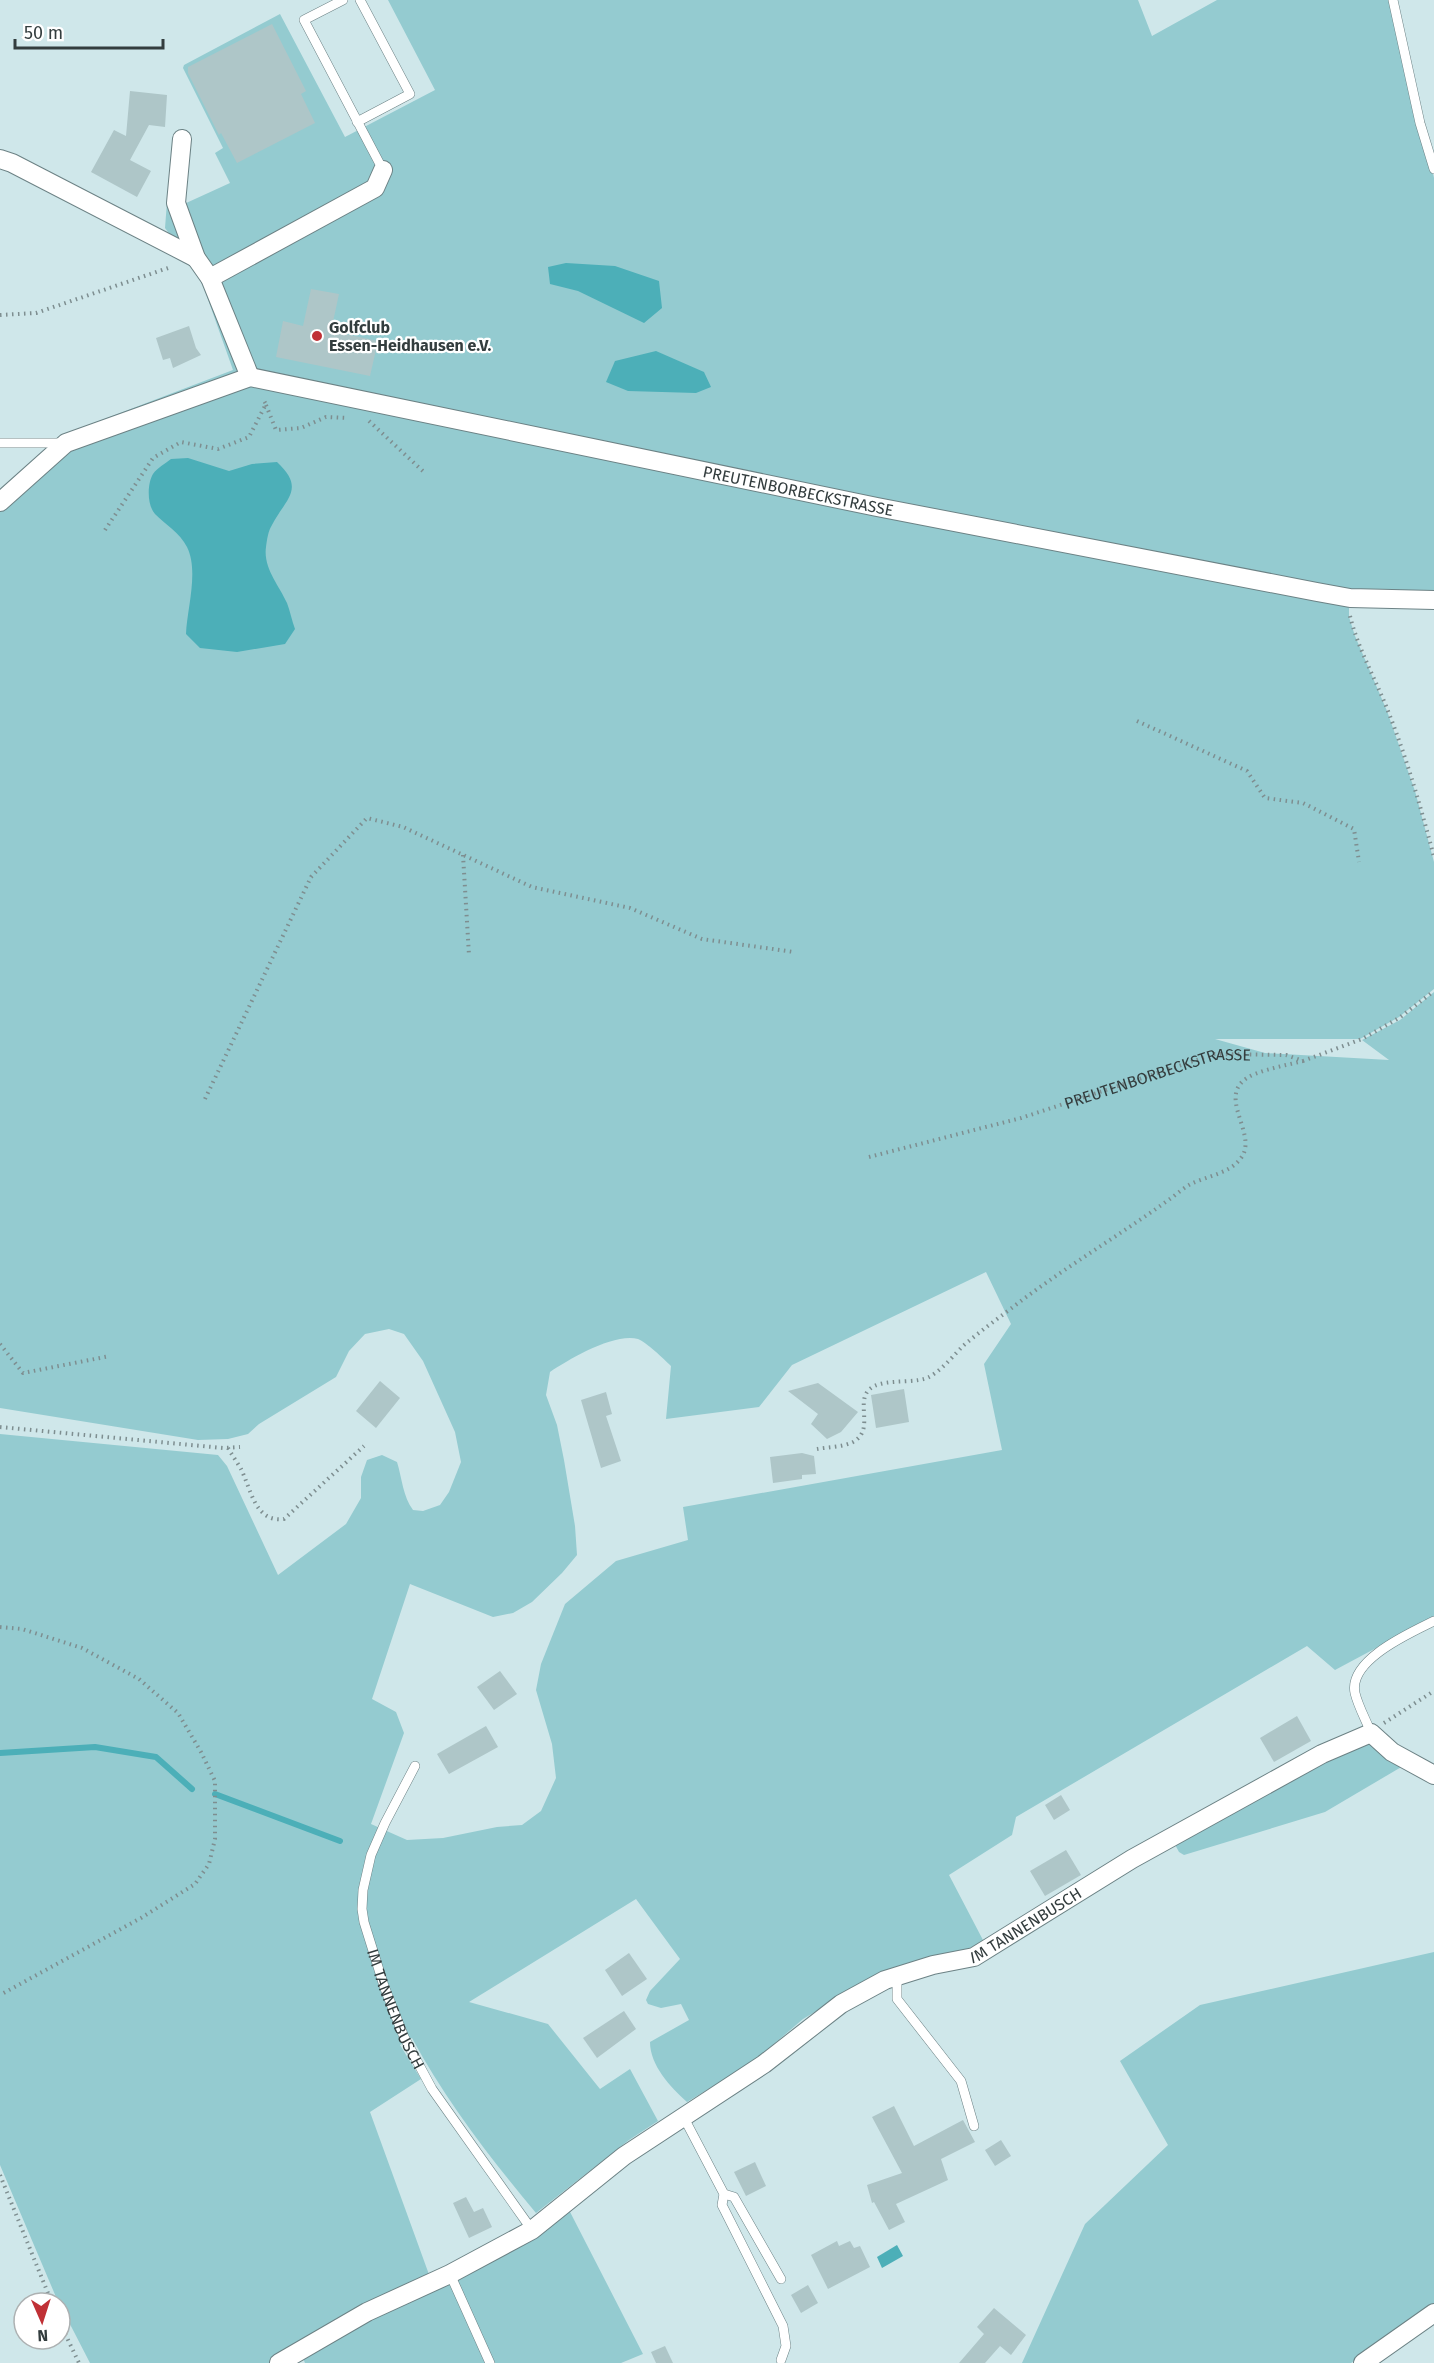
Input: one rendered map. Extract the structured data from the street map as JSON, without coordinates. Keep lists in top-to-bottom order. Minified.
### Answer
{"streets":{"street":["PREUTENBORBECKSTRASSE","IM TANNENBUSCH"]},"places":["Golfclub Essen-Heidhausen e.V."],"scale_bar":"50 m","north":"bottom"}
